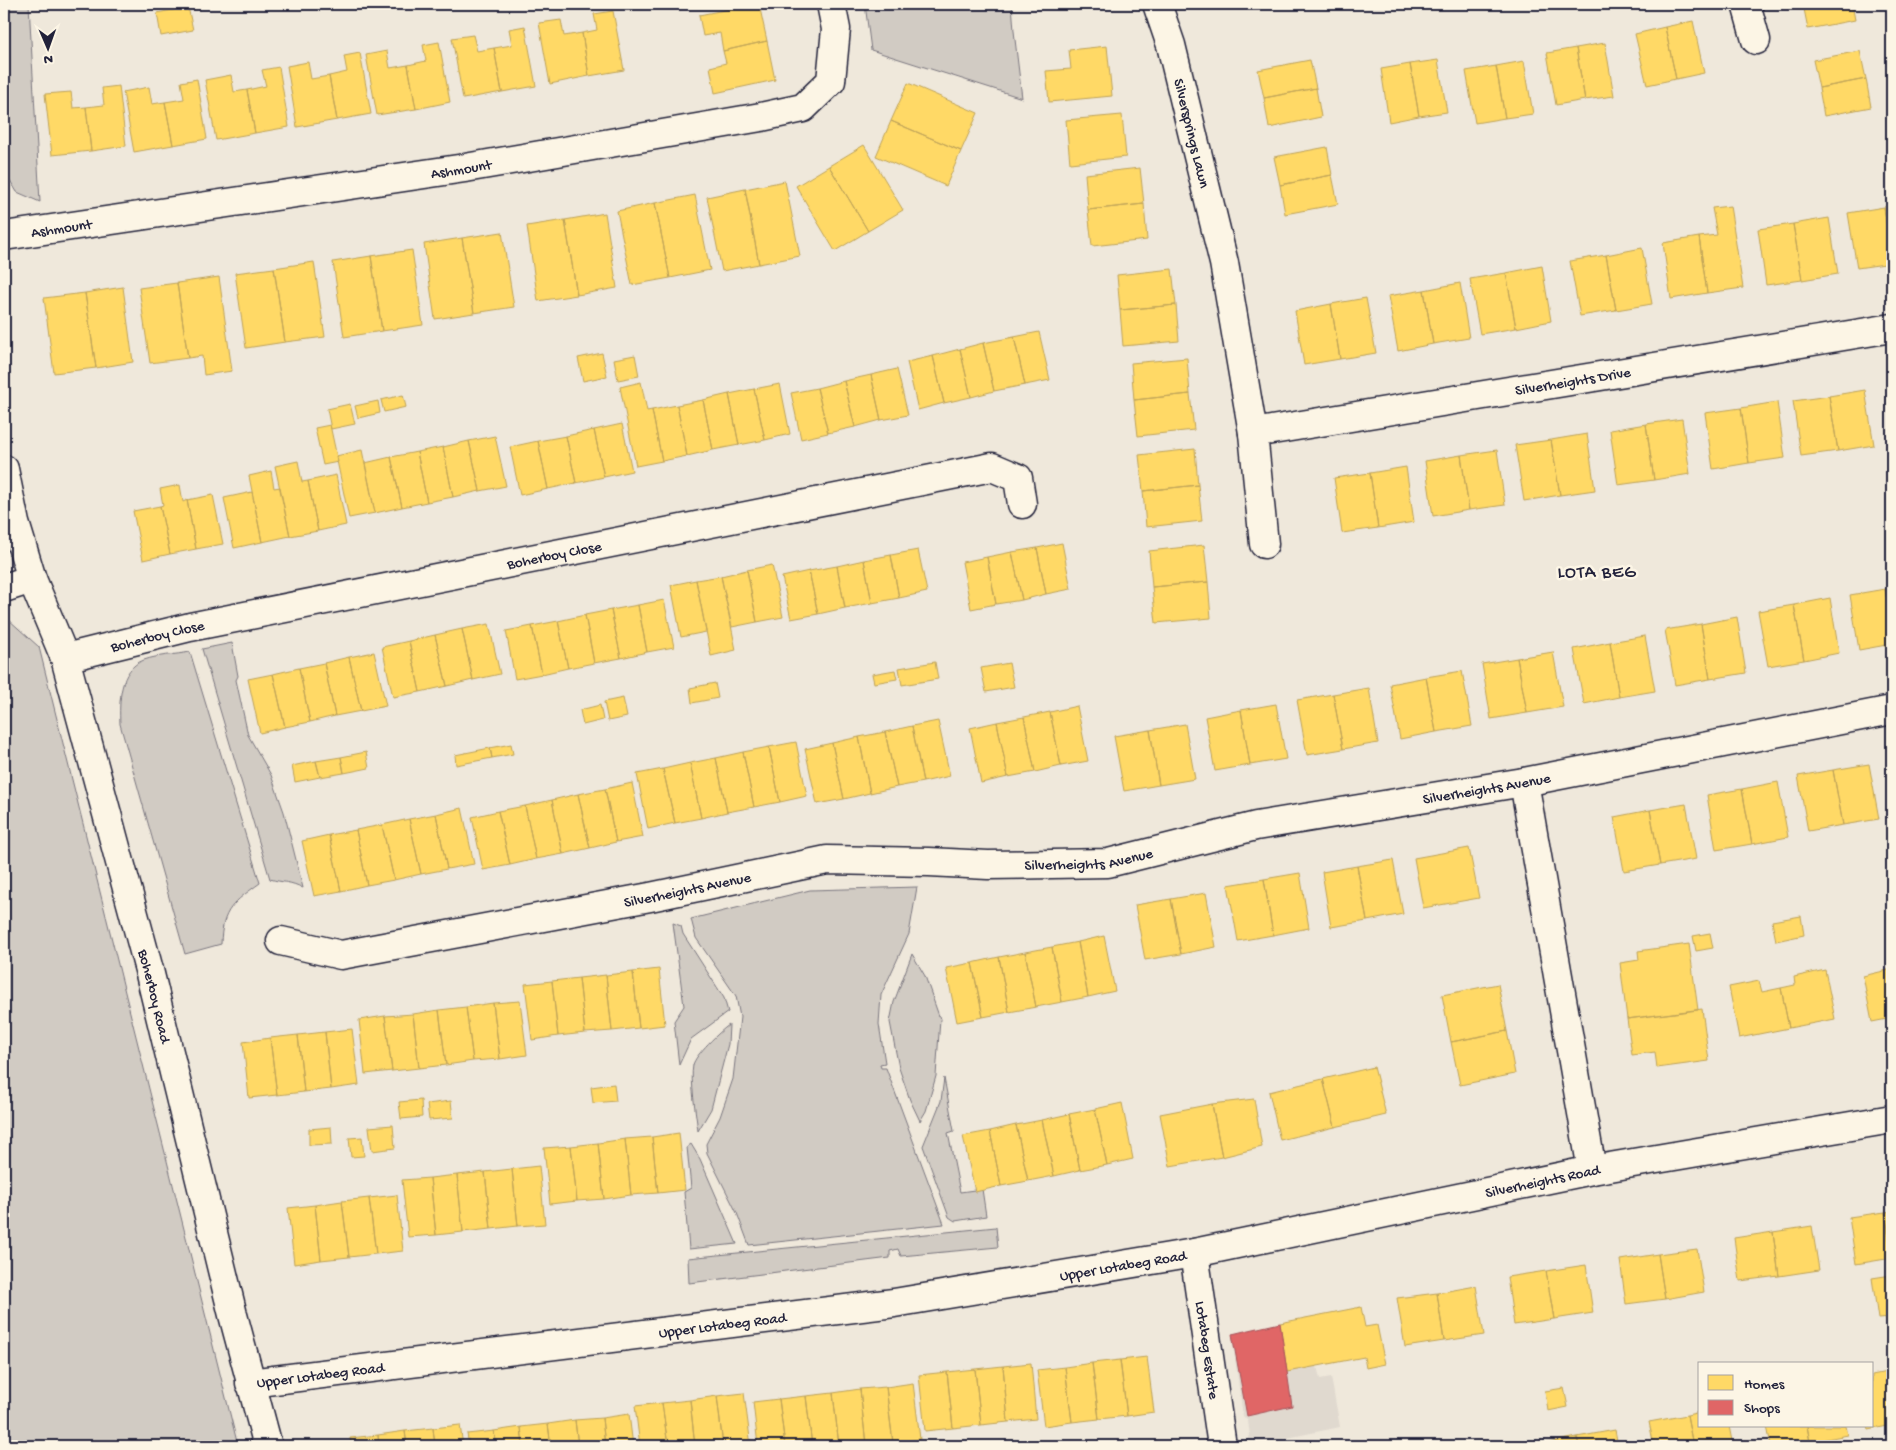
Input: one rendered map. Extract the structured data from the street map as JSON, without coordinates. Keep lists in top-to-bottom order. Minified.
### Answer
{"streets":{"street":["Silversprings Lawn","Ashmount","Silverheights Drive","Boherboy Close","Silverheights Avenue","Boherboy Road","Silverheights Road","Upper Lotabeg Road","Lotabeg Estate"]},"crossings":[["Silversprings Lawn","Silverheights Drive"],["Boherboy Close","Boherboy Road"],["Boherboy Road","Upper Lotabeg Road"],["Silverheights Road","Upper Lotabeg Road"],["Silverheights Road","Lotabeg Estate"],["Upper Lotabeg Road","Lotabeg Estate"]],"districts":["LOTA BEG"],"legend":["Homes","Shops"],"north":"bottom"}
